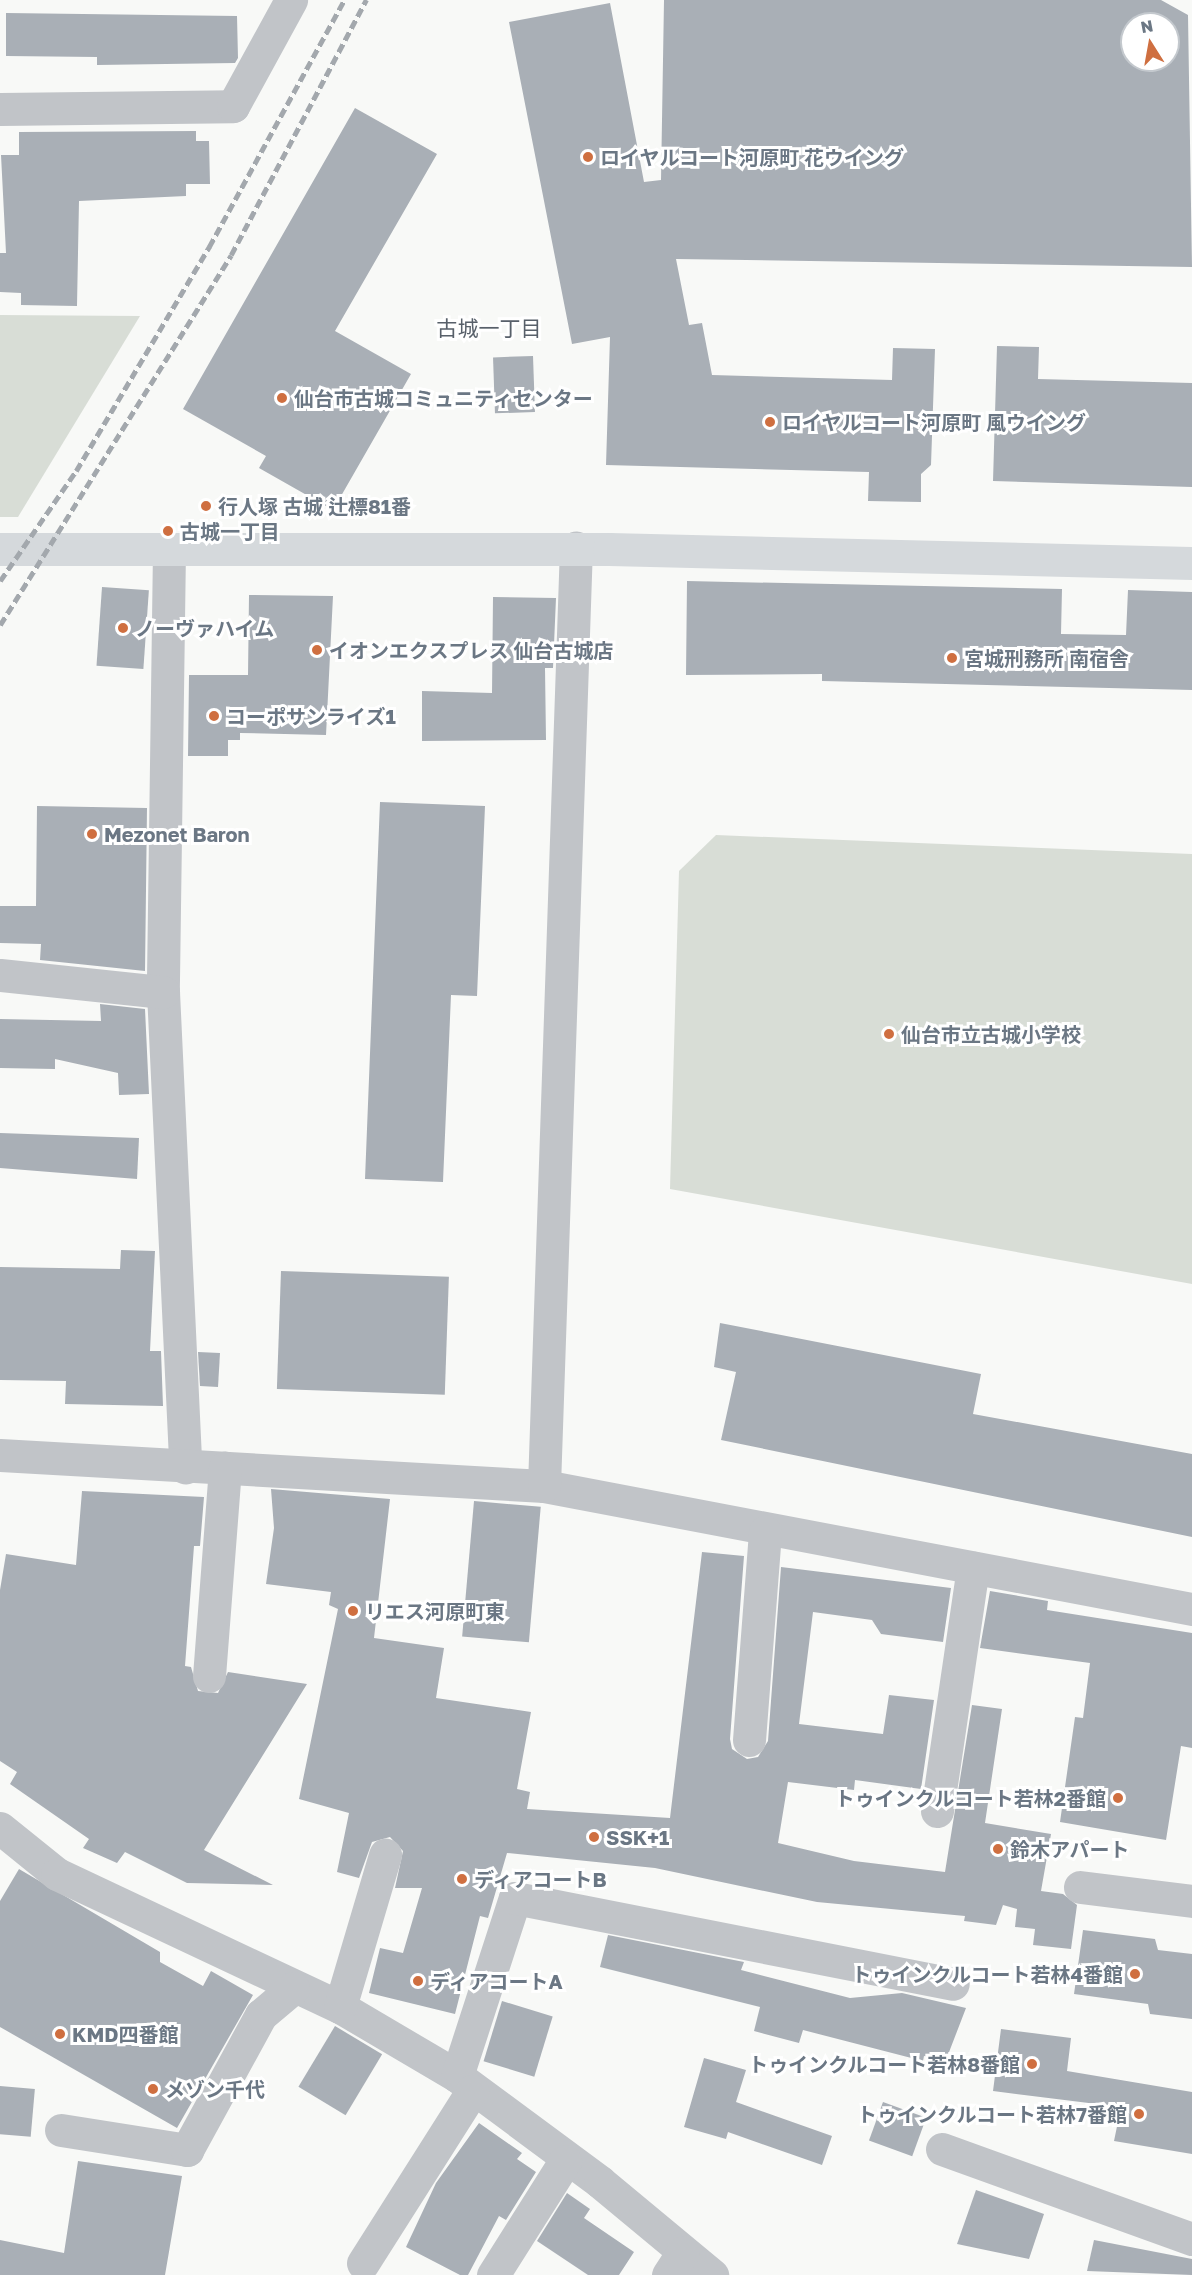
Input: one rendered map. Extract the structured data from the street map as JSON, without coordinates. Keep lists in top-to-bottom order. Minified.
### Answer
{"districts":["古城一丁目"],"places":["ロイヤルコート河原町 花ウイング","仙台市古城コミュニティセンター","ロイヤルコート河原町 風ウイング","行人塚 古城 辻標81番","古城一丁目","ノーヴァハイム","イオンエクスプレス 仙台古城店","宮城刑務所 南宿舎","コーポサンライズ1","Mezonet Baron","仙台市立古城小学校","リエス河原町東","トゥインクルコート若林2番館","SSK+1","鈴木アパート","ディアコートB","トゥインクルコート若林4番館","ディアコートA","KMD四番館","トゥインクルコート若林8番館","メゾン千代","トゥインクルコート若林7番館"],"north":"top"}
